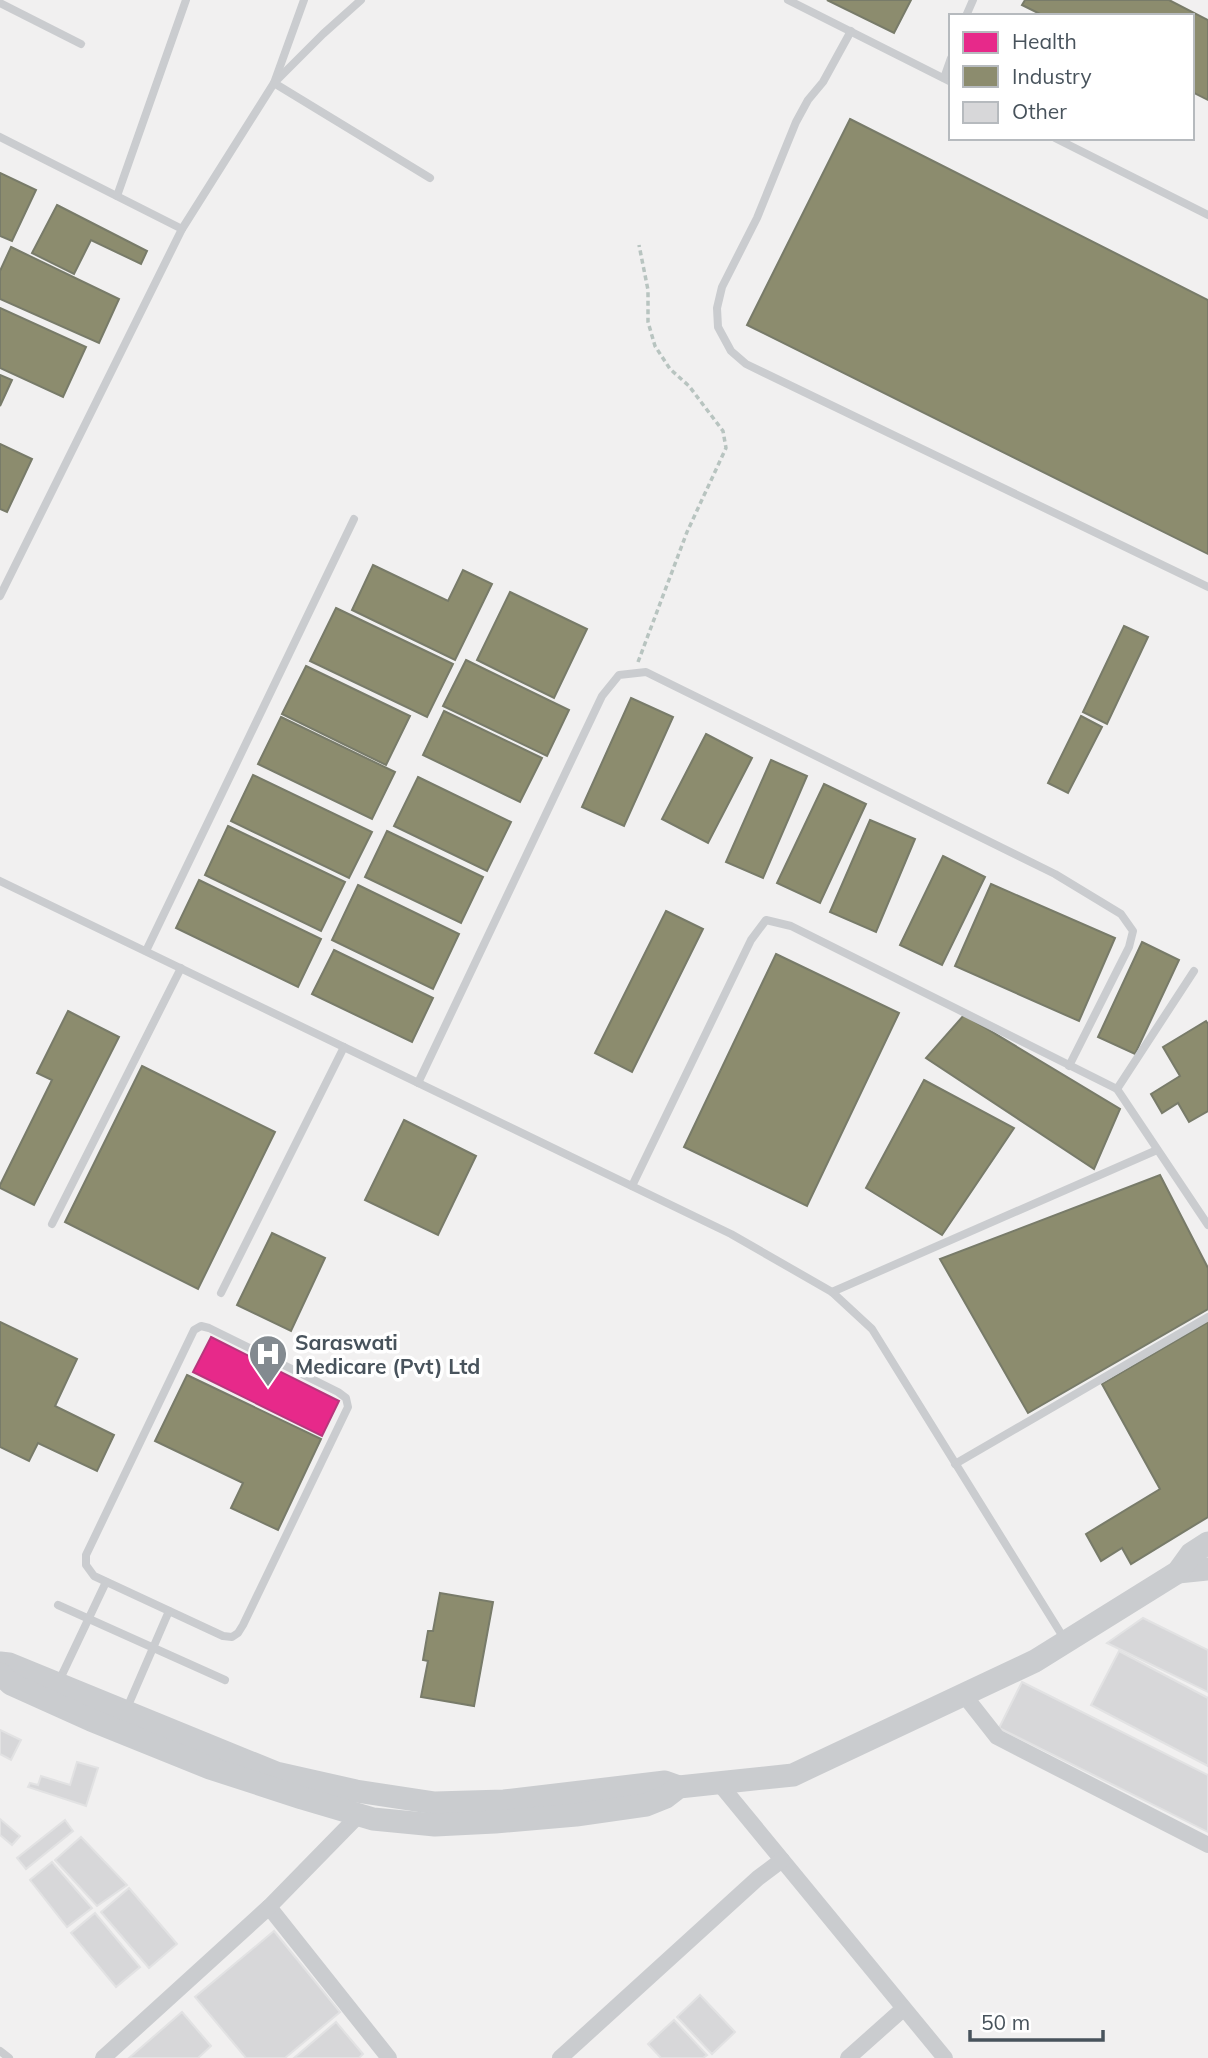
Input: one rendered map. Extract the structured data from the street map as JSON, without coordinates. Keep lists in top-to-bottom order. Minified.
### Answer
{"places":{"hospital":["Saraswati Medicare (Pvt) Ltd"]},"legend":["Health","Industry","Other"],"scale_bar":"50 m"}
